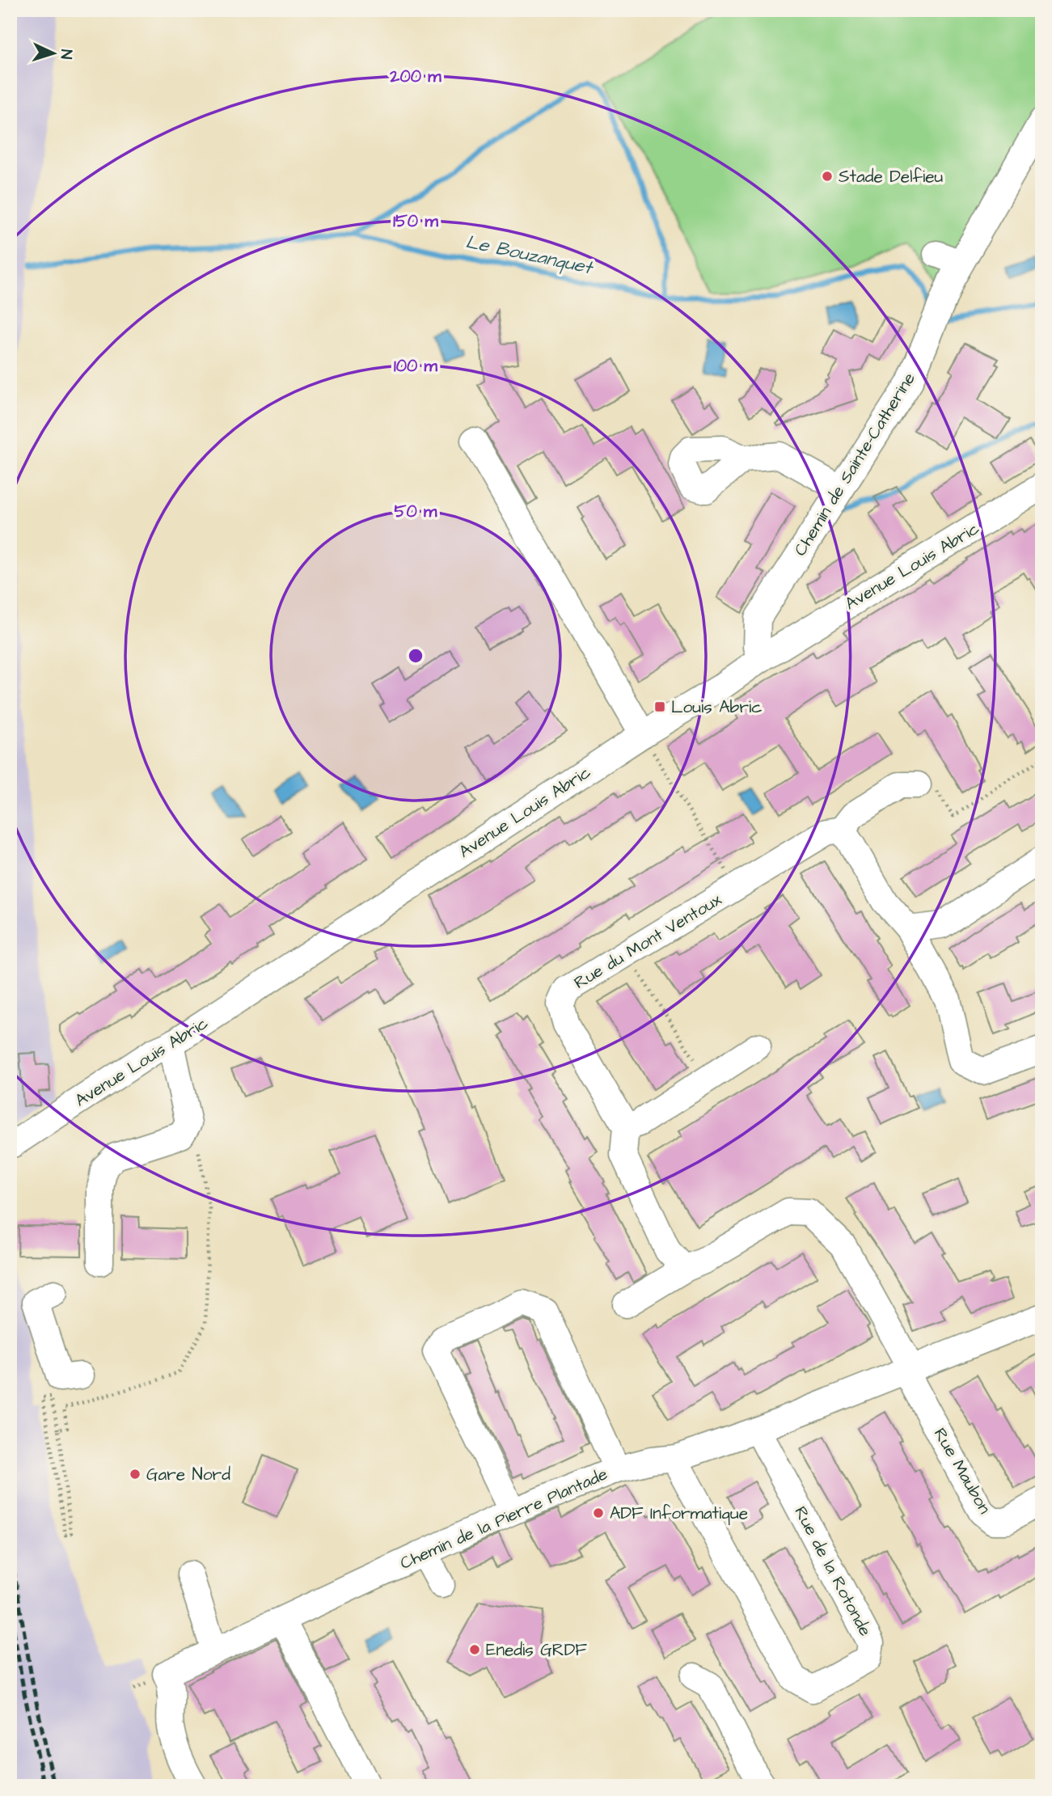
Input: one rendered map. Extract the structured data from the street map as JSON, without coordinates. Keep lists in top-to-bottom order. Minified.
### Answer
{"streets":{"street":["Chemin de Sainte-Catherine","Avenue Louis Abric","Rue du Mont Ventoux","Rue Maubon","Chemin de la Pierre Plantade","Rue de la Rotonde"]},"crossings":[["Chemin de Sainte-Catherine","Avenue Louis Abric"],["Rue Maubon","Chemin de la Pierre Plantade"],["Chemin de la Pierre Plantade","Rue de la Rotonde"]],"water":["Le Bouzanquet"],"places":{"other":["Stade Delfieu","Gare Nord","ADF Informatique","Enedis GRDF"],"transit":["Louis Abric"]},"north":"right","rings":["200 m","150 m","100 m","50 m"]}
